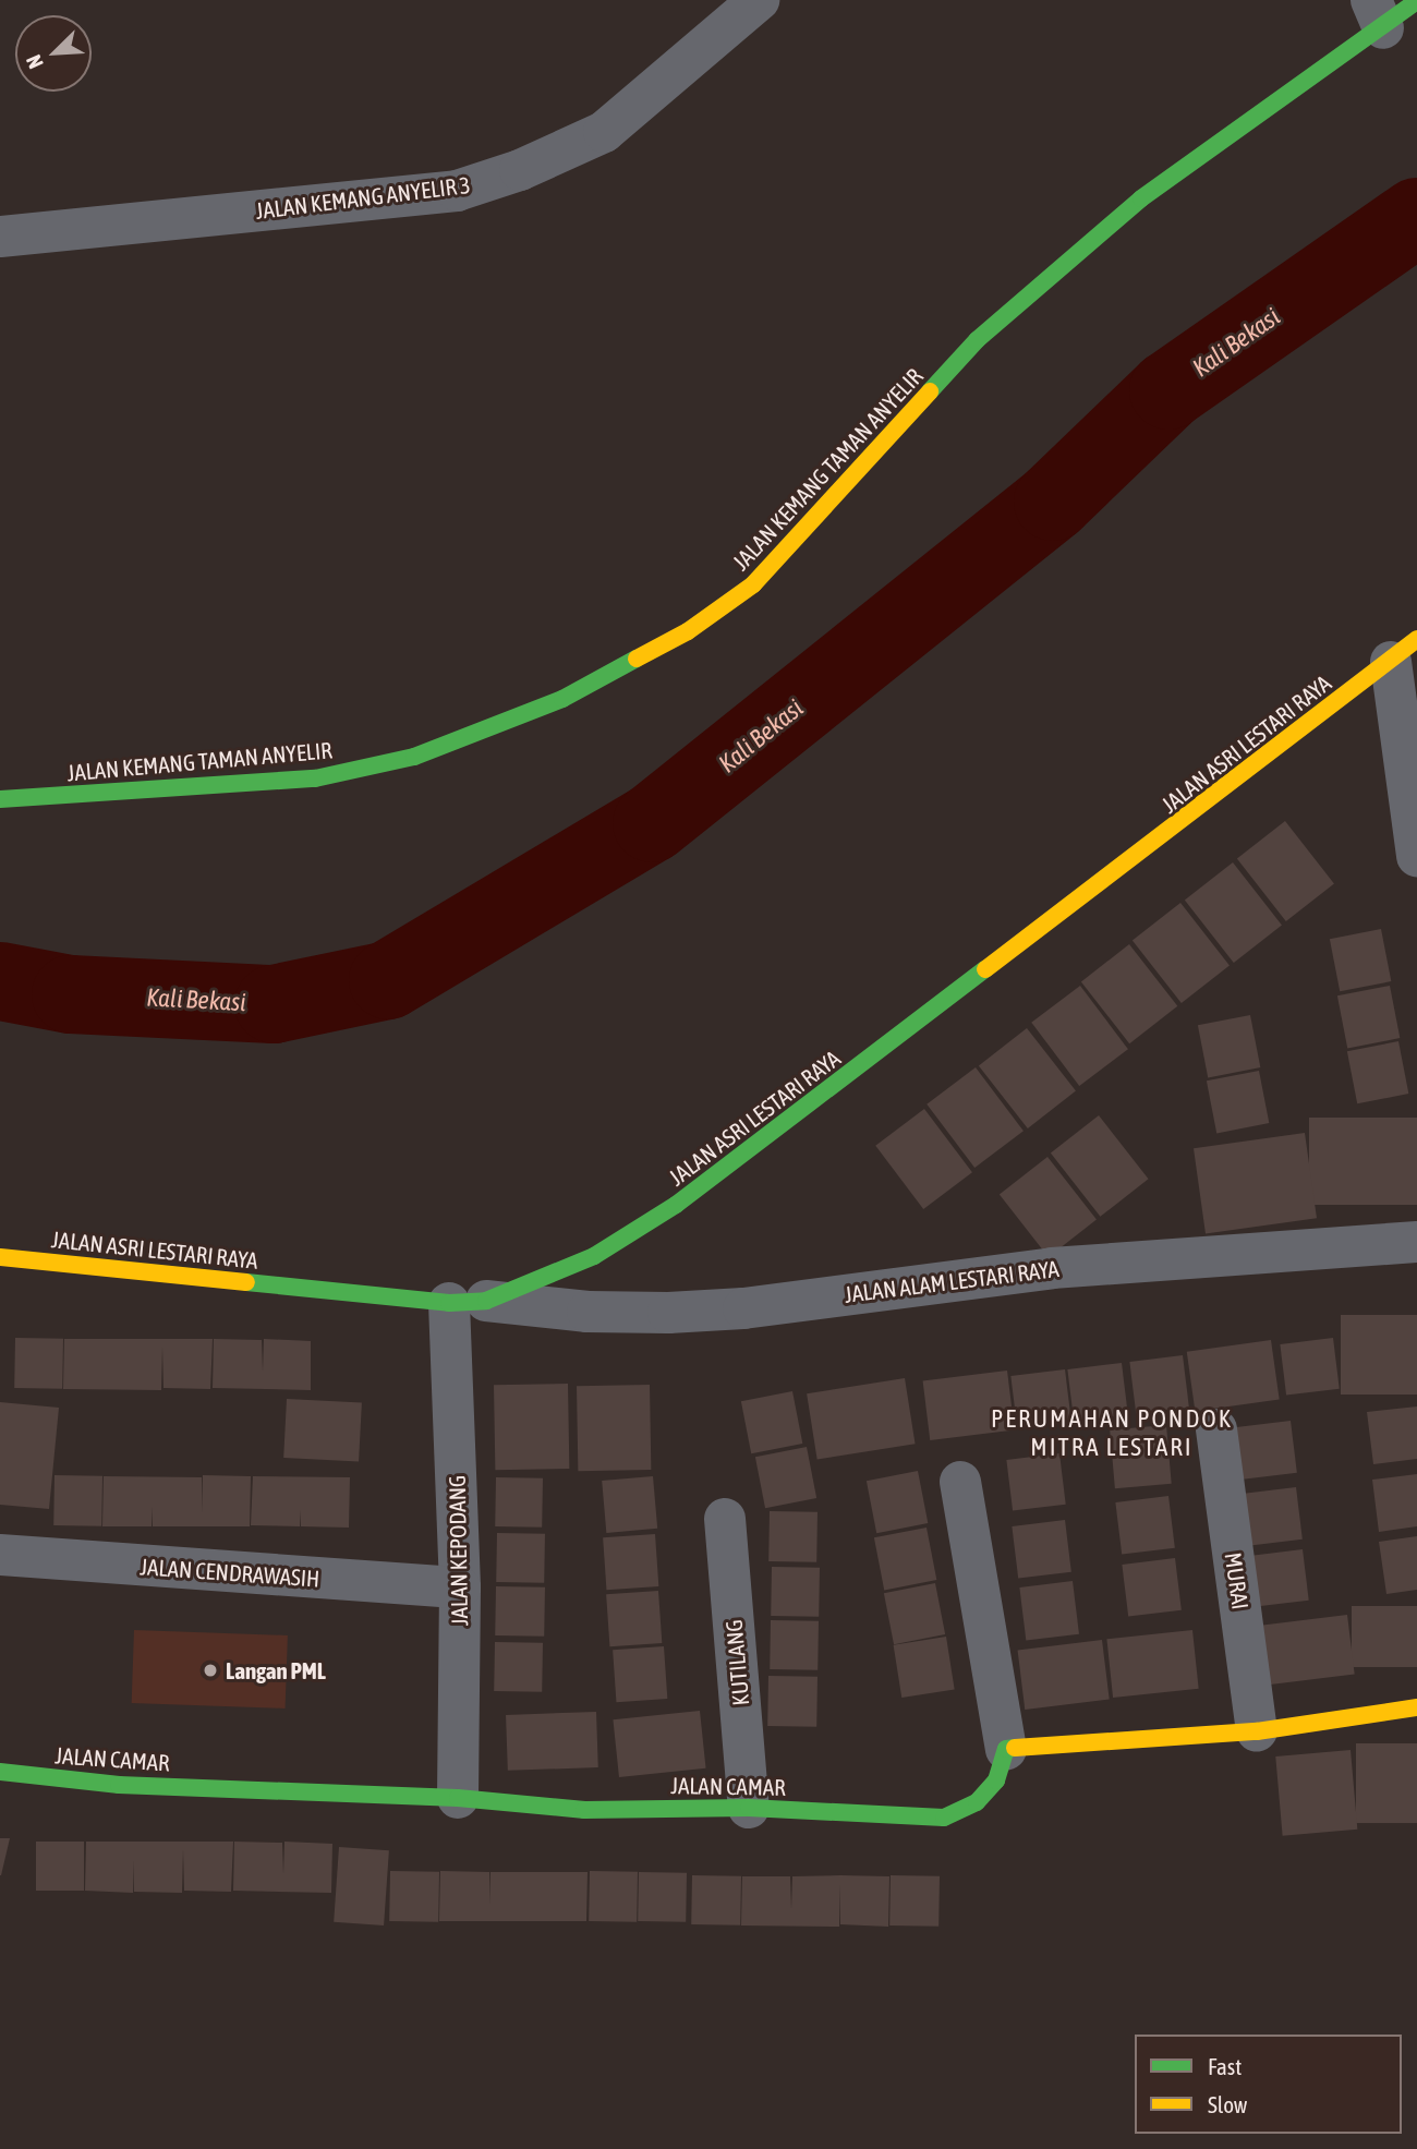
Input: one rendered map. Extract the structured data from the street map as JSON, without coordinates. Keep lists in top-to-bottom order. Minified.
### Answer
{"streets":{"street":["JALAN KEMANG ANYELIR 3","JALAN KEMANG TAMAN ANYELIR","JALAN ASRI LESTARI RAYA","JALAN ALAM LESTARI RAYA","JALAN KEPODANG","JALAN CENDRAWASIH","MURAI","KUTILANG","JALAN CAMAR"]},"crossings":[["JALAN ASRI LESTARI RAYA","JALAN ALAM LESTARI RAYA"],["JALAN ASRI LESTARI RAYA","JALAN KEPODANG"],["JALAN ALAM LESTARI RAYA","JALAN KEPODANG"],["JALAN KEPODANG","JALAN CENDRAWASIH"],["JALAN KEPODANG","JALAN CAMAR"],["KUTILANG","JALAN CAMAR"]],"districts":["PERUMAHAN PONDOK MITRA LESTARI"],"water":["Kali Bekasi"],"places":["Langan PML"],"legend":["Fast","Slow"],"north":"bottom left"}
